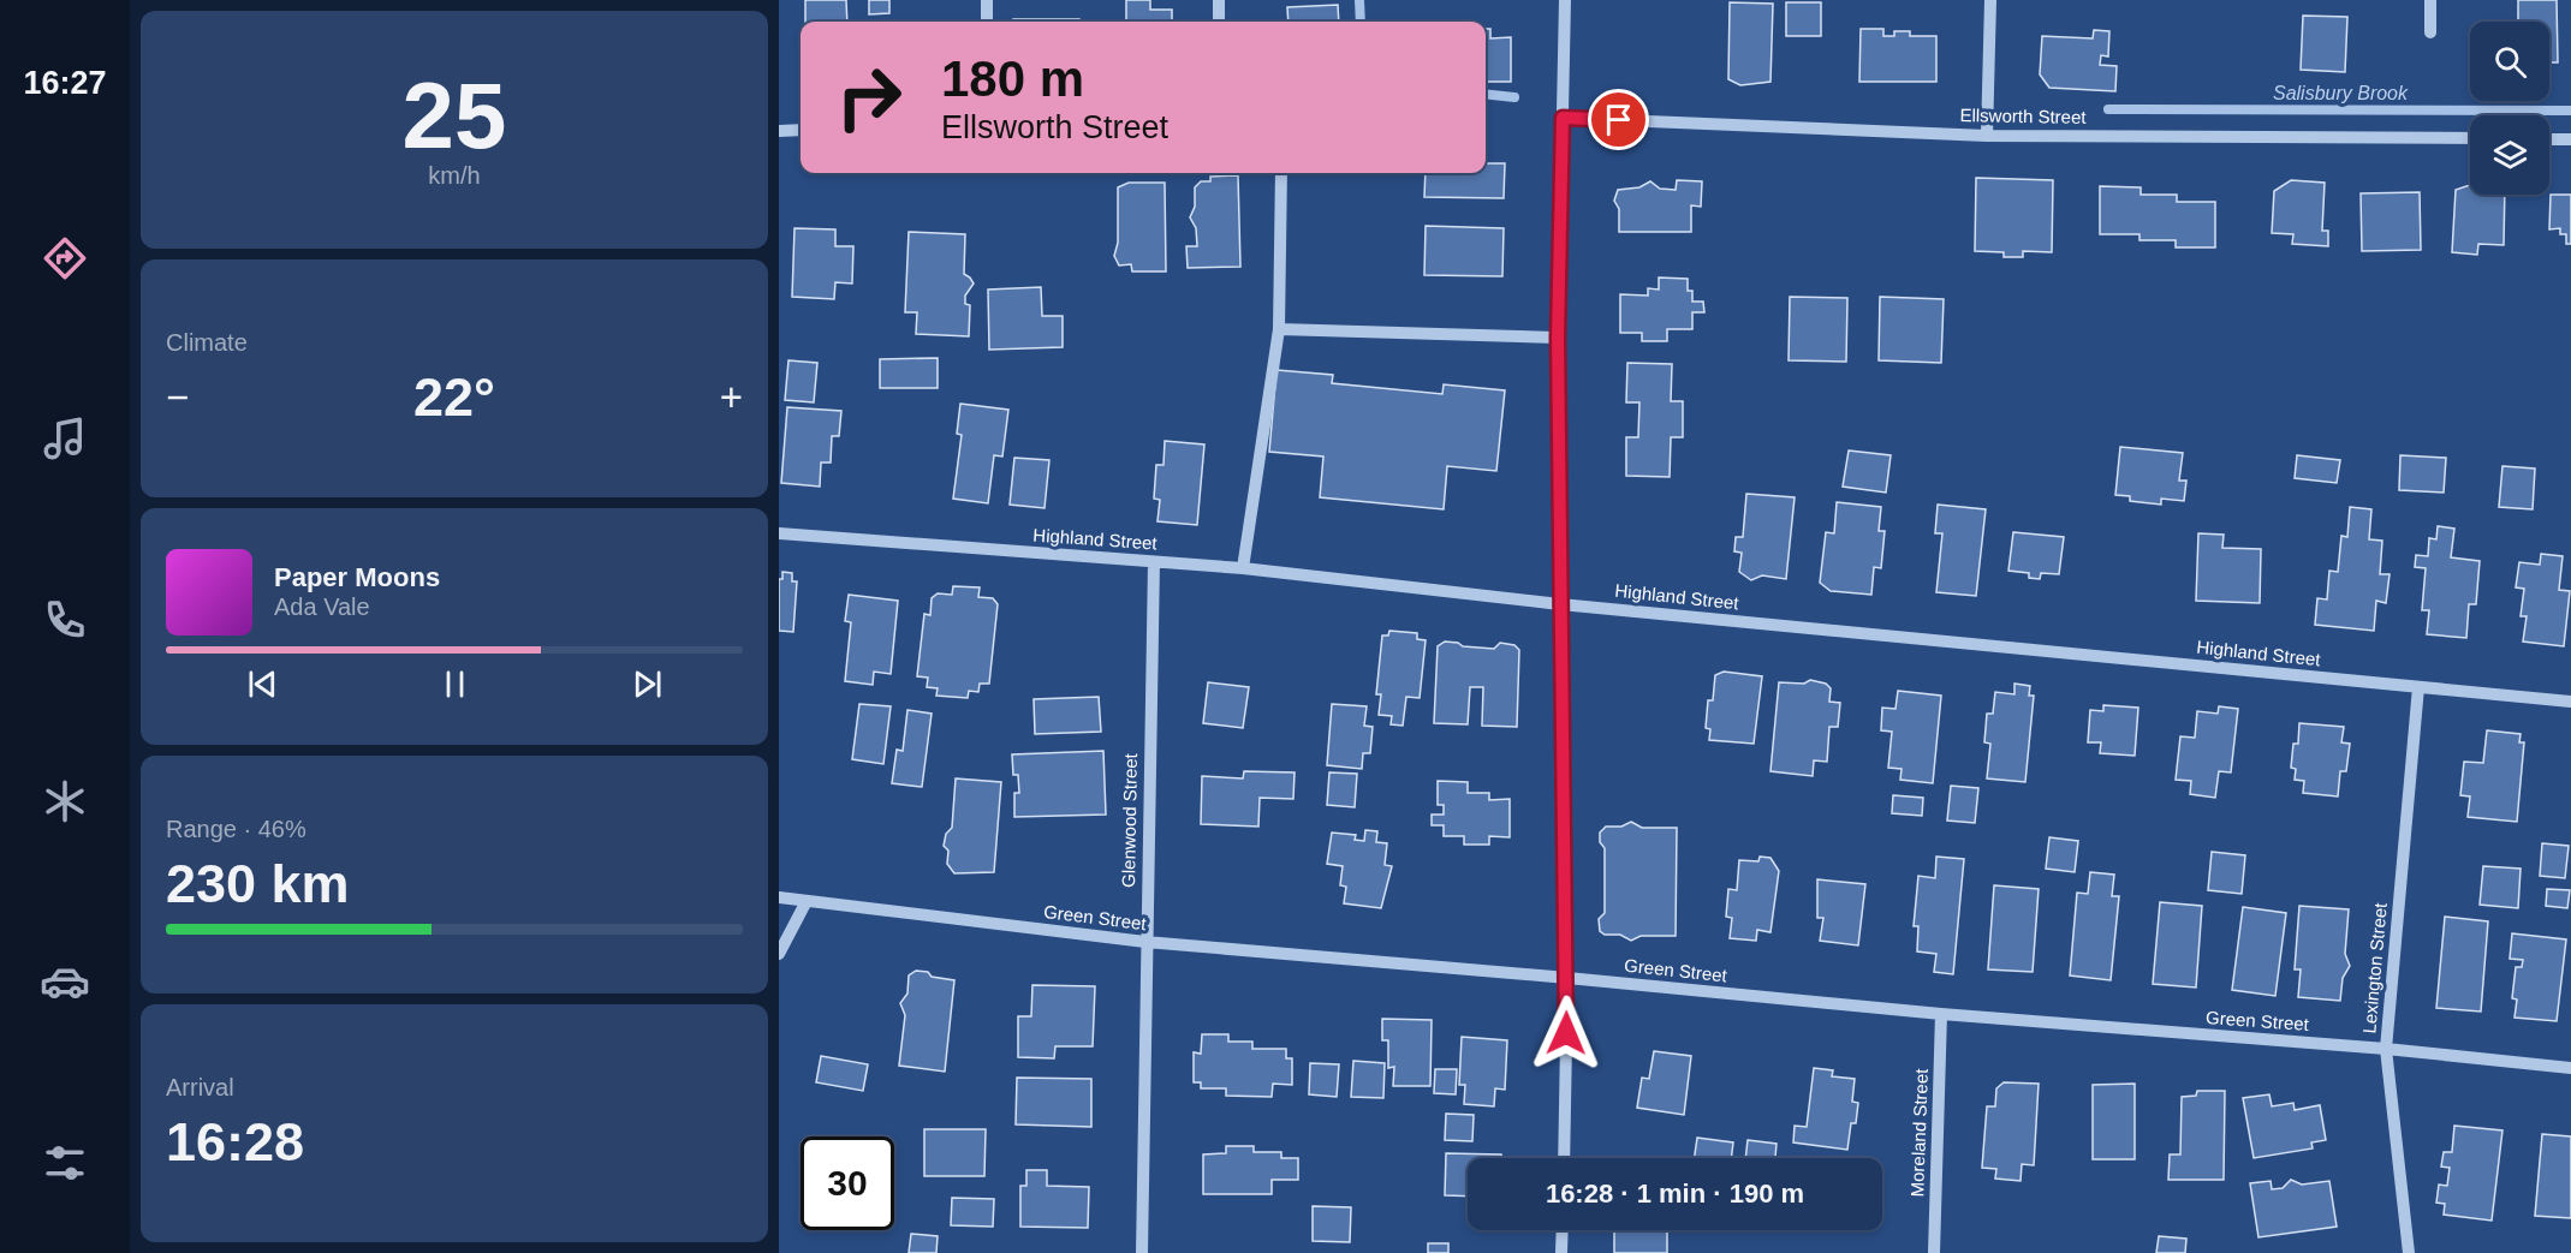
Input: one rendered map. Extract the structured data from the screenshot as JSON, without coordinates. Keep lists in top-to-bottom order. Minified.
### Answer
{"streets":{"street":["Ellsworth Street","Highland Street","Glenwood Street","Green Street","Lexington Street","Moreland Street"]},"crossings":[["Highland Street","Glenwood Street"],["Highland Street","Lexington Street"],["Glenwood Street","Green Street"],["Green Street","Lexington Street"],["Green Street","Moreland Street"]],"water":["Salisbury Brook"],"page":{"tabs":"16:27","tile":[["25","km/h"],"Climate",["Range · 46%","230 km"],["Arrival","16:28"]],"turn":["180 m","Ellsworth Street"],"heat":["−","22°","+"],"song":["Paper Moons","Ada Vale"],"limit":"30","trip":"16:28 · 1 min · 190 m"}}
